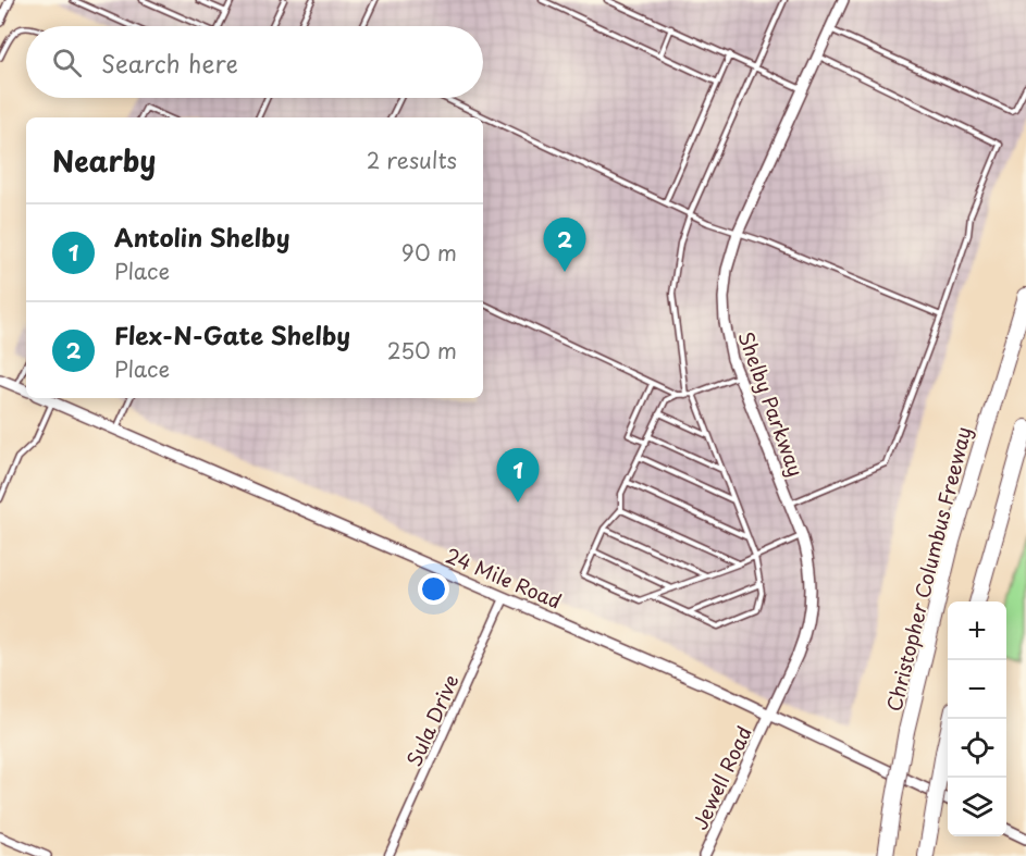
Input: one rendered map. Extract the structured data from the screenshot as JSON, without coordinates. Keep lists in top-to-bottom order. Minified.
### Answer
{"streets":{"highway":["Christopher Columbus Freeway"],"street":["Shelby Parkway","24 Mile Road","Sula Drive","Jewell Road"]},"crossings":[["Shelby Parkway","24 Mile Road"],["Shelby Parkway","Jewell Road"],["24 Mile Road","Sula Drive"],["24 Mile Road","Jewell Road"]],"page":{"search":"Search here","heading":["Nearby","2 results"],"list":[{"mark":"1","name":"Antolin Shelby","note":"Place","value":"90 m"},{"mark":"2","name":"Flex-N-Gate Shelby","note":"Place","value":"250 m"}],"pins":["2","1"],"map_buttons":["+","−"]}}
